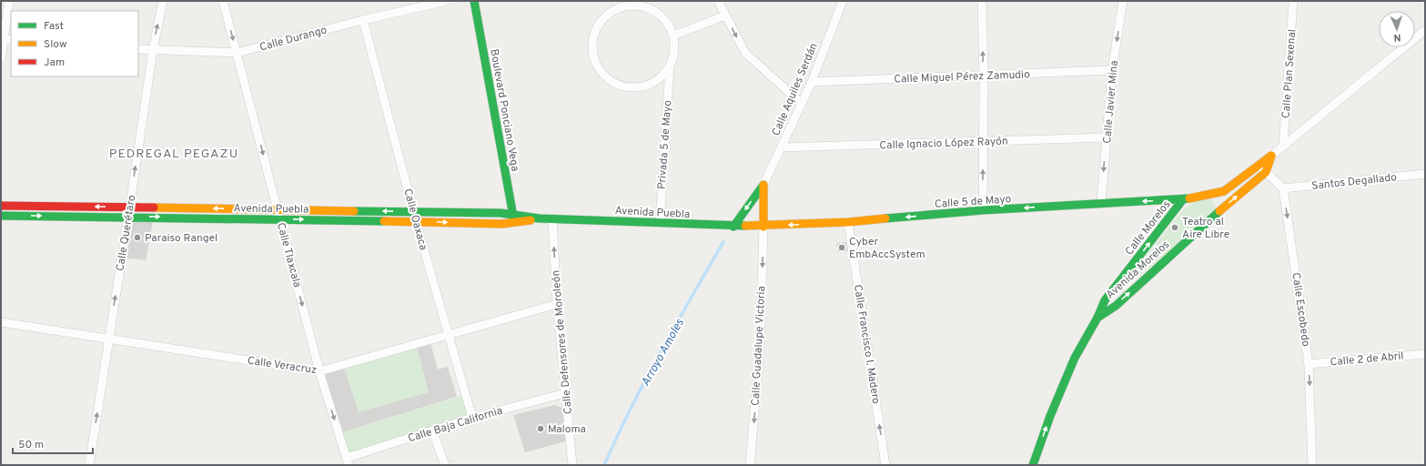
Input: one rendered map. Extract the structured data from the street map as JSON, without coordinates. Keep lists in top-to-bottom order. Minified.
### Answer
{"streets":{"street":["Calle Durango","Calle Plan Sexenal","Calle Miguel Pérez Zamudio","Calle Aquiles Serdán","Calle Javier Mina","Boulevard Ponciano Vega","Calle Ignacio López Rayón","Privada 5 de Mayo","Santos Degallado","Calle 5 de Mayo","Avenida Puebla","Calle Oaxaca","Calle Morelos","Calle Querétaro","Calle Tlaxcala","Avenida Morelos","Calle Escobedo","Calle Defensores de Moroleón","Calle Francisco I. Madero","Calle Guadalupe Victoria","Calle 2 de Abril","Calle Veracruz","Calle Baja California"]},"crossings":[["Calle Durango","Calle Oaxaca"],["Calle Durango","Calle Querétaro"],["Calle Durango","Calle Tlaxcala"],["Calle Miguel Pérez Zamudio","Calle Aquiles Serdán"],["Calle Miguel Pérez Zamudio","Calle Javier Mina"],["Calle Aquiles Serdán","Calle Ignacio López Rayón"],["Calle Aquiles Serdán","Calle 5 de Mayo"],["Calle Aquiles Serdán","Avenida Puebla"],["Calle Aquiles Serdán","Calle Guadalupe Victoria"],["Calle Javier Mina","Calle Ignacio López Rayón"],["Calle Javier Mina","Calle 5 de Mayo"],["Boulevard Ponciano Vega","Avenida Puebla"],["Privada 5 de Mayo","Avenida Puebla"],["Santos Degallado","Calle Escobedo"],["Calle 5 de Mayo","Avenida Puebla"],["Calle 5 de Mayo","Calle Morelos"],["Calle 5 de Mayo","Calle Francisco I. Madero"],["Calle 5 de Mayo","Calle Guadalupe Victoria"],["Avenida Puebla","Calle Oaxaca"],["Avenida Puebla","Calle Querétaro"],["Avenida Puebla","Calle Tlaxcala"],["Avenida Puebla","Calle Defensores de Moroleón"],["Avenida Puebla","Calle Guadalupe Victoria"],["Calle Oaxaca","Calle Veracruz"],["Calle Oaxaca","Calle Baja California"],["Calle Morelos","Avenida Morelos"],["Calle Querétaro","Calle Veracruz"],["Calle Tlaxcala","Calle Veracruz"],["Calle Tlaxcala","Calle Baja California"],["Calle Escobedo","Calle 2 de Abril"],["Calle Defensores de Moroleón","Calle Veracruz"],["Calle Defensores de Moroleón","Calle Baja California"]],"one_way":["Calle Javier Mina","Calle 5 de Mayo","Calle Morelos","Calle Querétaro","Calle Tlaxcala","Avenida Morelos","Calle Escobedo","Calle Francisco I. Madero","Calle Guadalupe Victoria"],"districts":["PEDREGAL PEGAZU"],"water":["Arroyo Amoles"],"places":["Teatro al Aire Libre","Paraiso Rangel","Cyber EmbAccSystem","Maloma"],"legend":["Fast","Slow","Jam"],"scale_bar":"50 m","north":"bottom"}
